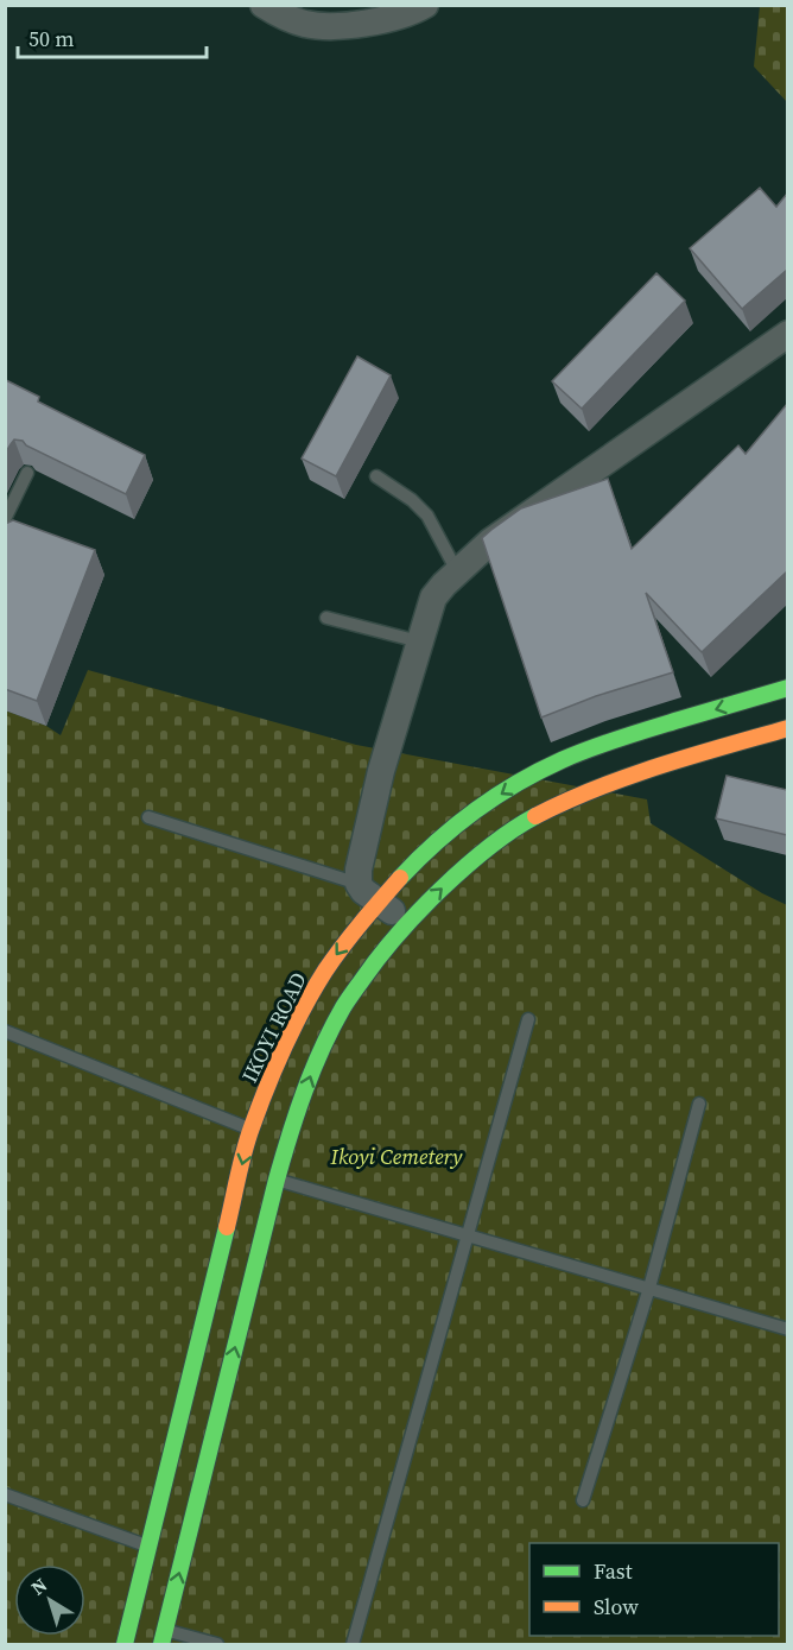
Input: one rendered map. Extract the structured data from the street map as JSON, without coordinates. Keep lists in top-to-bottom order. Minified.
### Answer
{"streets":{"main road":["IKOYI ROAD"]},"parks":["Ikoyi Cemetery"],"legend":["Fast","Slow"],"scale_bar":"50 m","north":"top left"}
